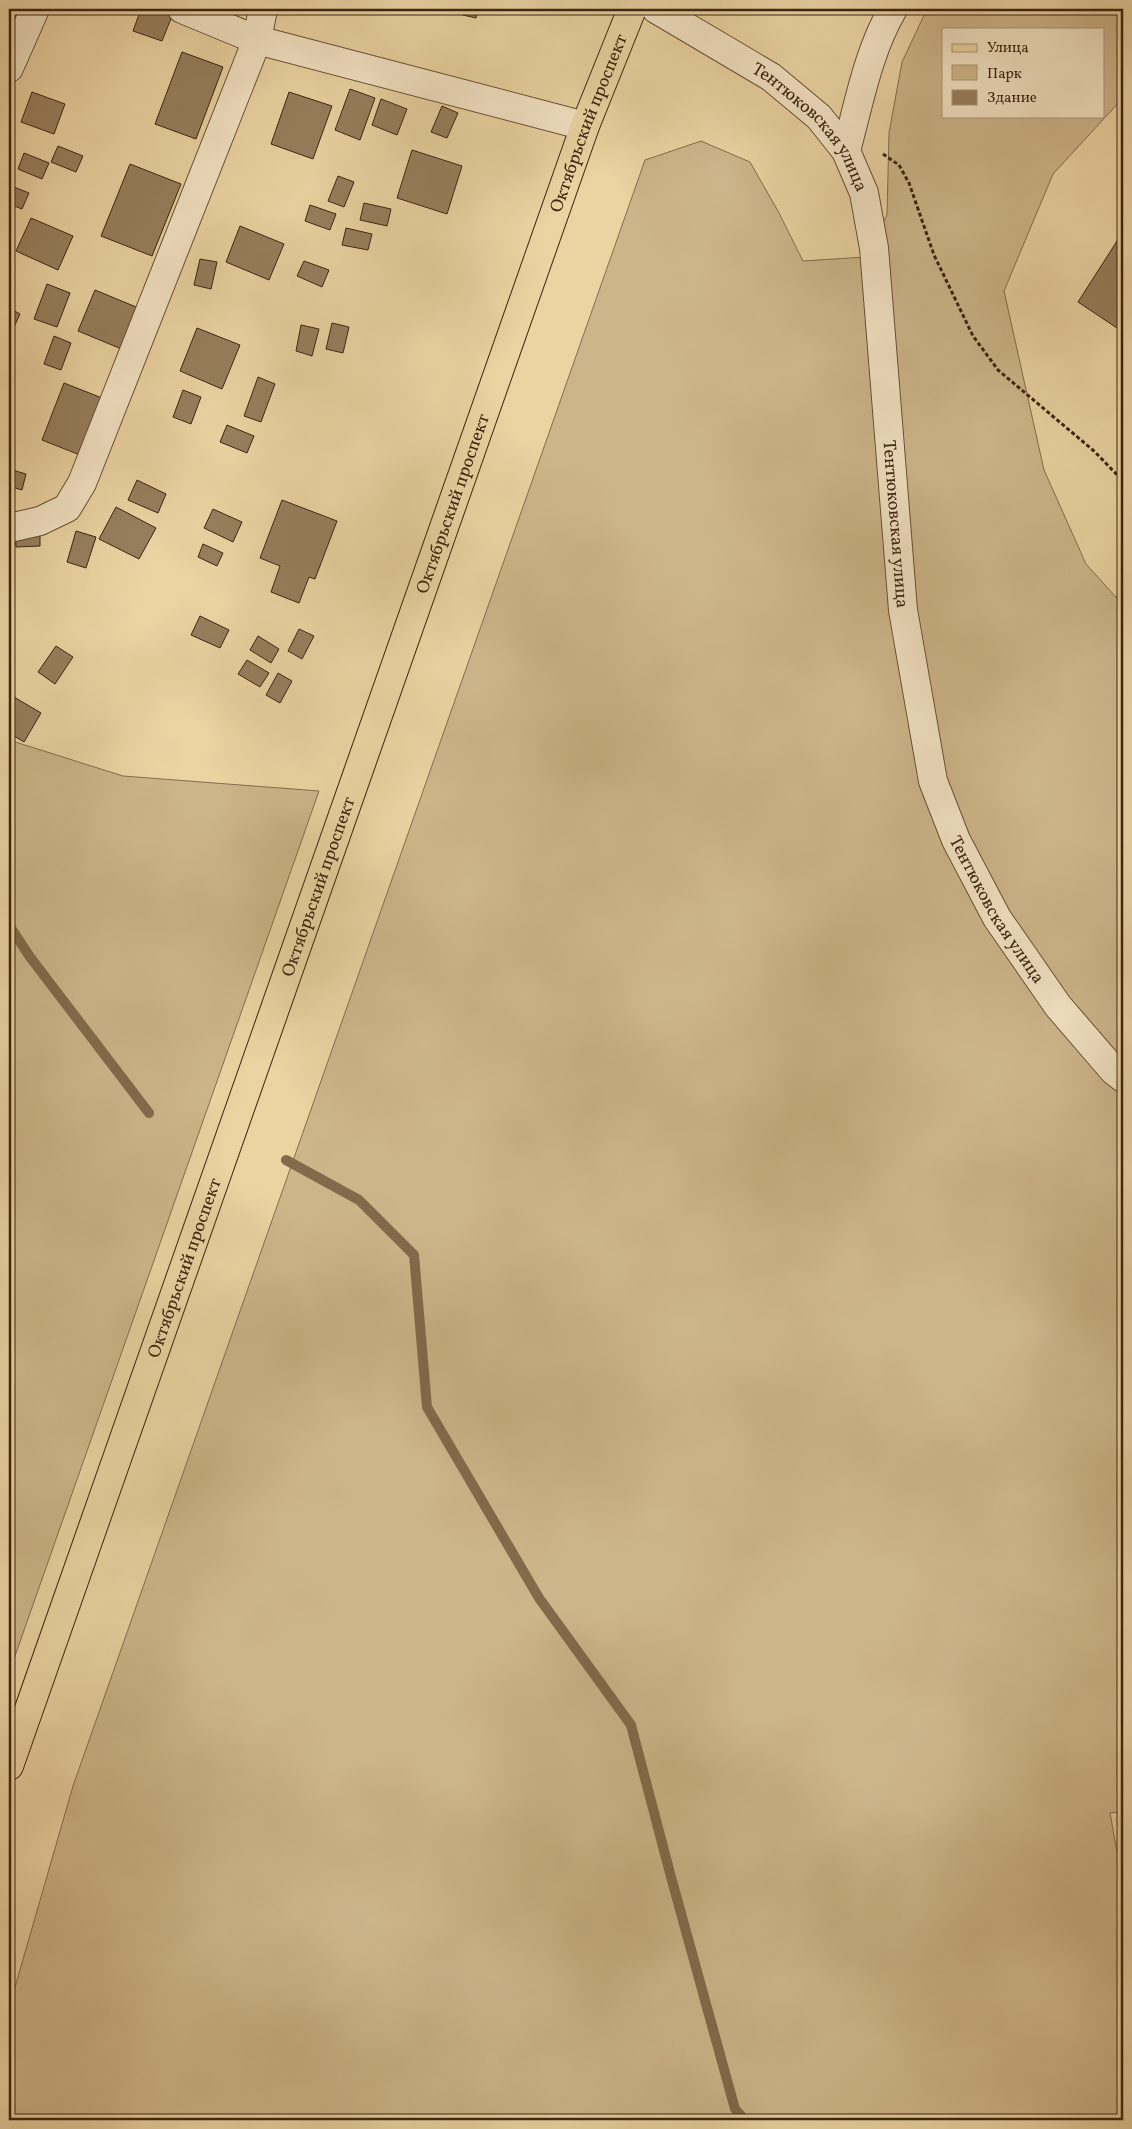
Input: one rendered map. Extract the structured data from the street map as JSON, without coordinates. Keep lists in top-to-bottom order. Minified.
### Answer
{"streets":{"main road":["Октябрьский проспект"],"street":["Тентюковская улица"]},"legend":["Улица","Парк","Здание"]}
